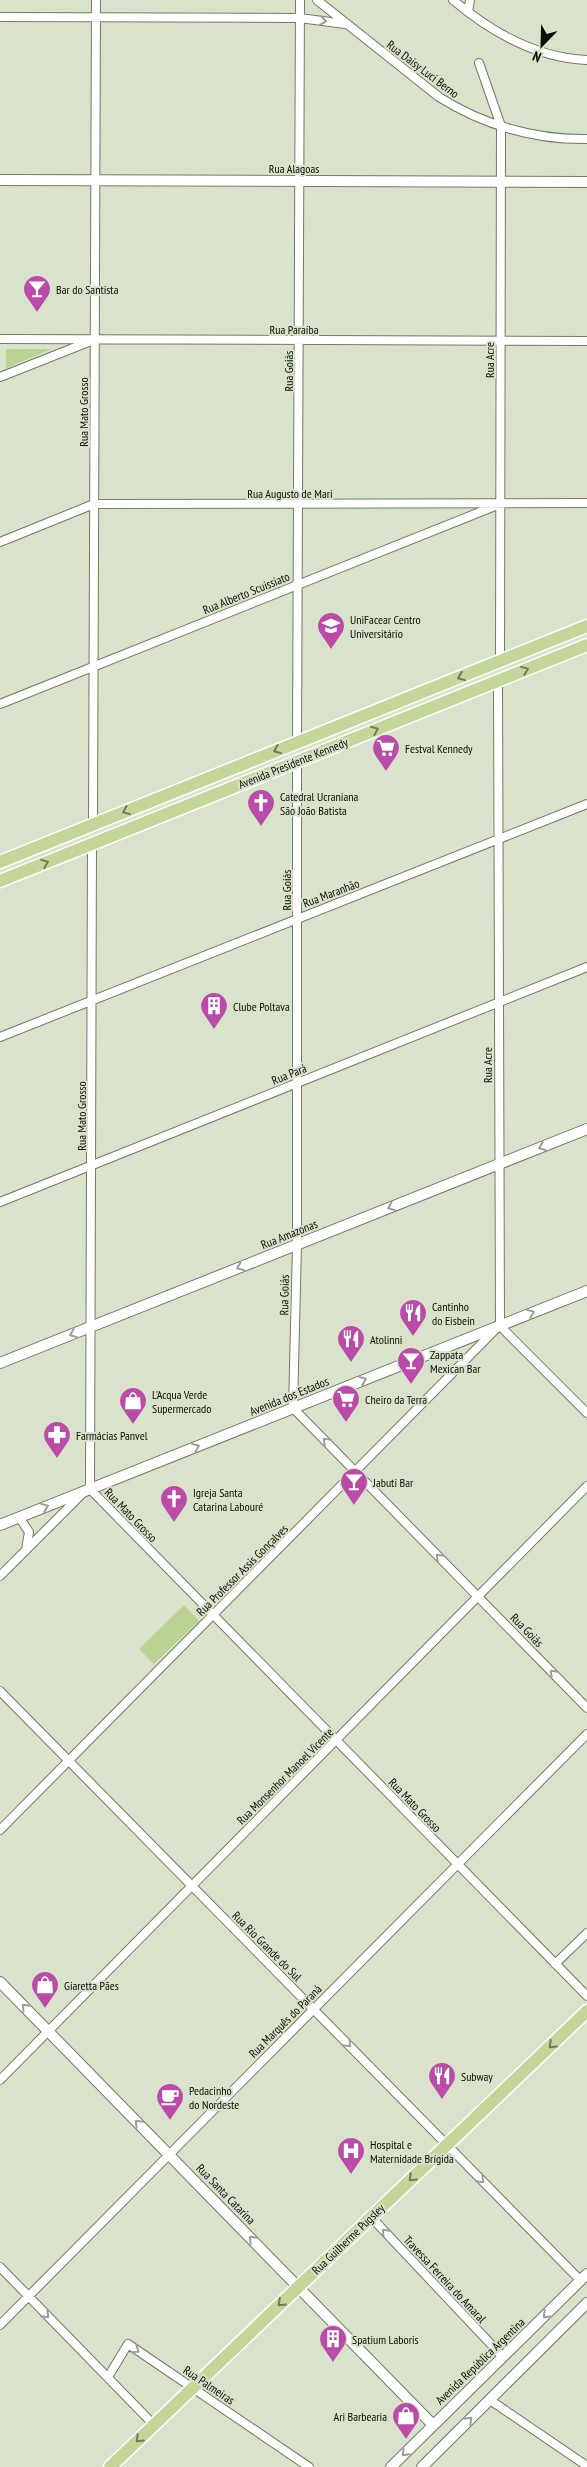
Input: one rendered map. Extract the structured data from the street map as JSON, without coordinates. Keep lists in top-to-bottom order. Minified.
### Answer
{"streets":{"main road":["Avenida Presidente Kennedy","Rua Guilherme Pugsley"],"street":["Rua Daisy Luci Berno","Rua Alagoas","Rua Paraíba","Rua Acre","Rua Goiás","Rua Mato Grosso","Rua Augusto de Mari","Rua Alberto Scuissiato","Rua Maranhão","Rua Pará","Rua Amazonas","Avenida dos Estados","Rua Professor Assis Gonçalves","Rua Monsenhor Manoel Vicente","Rua Rio Grande do Sul","Rua Marquês do Paraná","Rua Santa Catarina","Travessa Ferreira do Amaral","Avenida República Argentina","Rua Palmeiras"]},"crossings":[["Rua Daisy Luci Berno","Rua Acre"],["Rua Alagoas","Rua Acre"],["Rua Alagoas","Rua Goiás"],["Rua Alagoas","Rua Mato Grosso"],["Rua Paraíba","Rua Acre"],["Rua Paraíba","Rua Goiás"],["Rua Paraíba","Rua Mato Grosso"],["Rua Acre","Rua Augusto de Mari"],["Rua Acre","Rua Alberto Scuissiato"],["Rua Acre","Avenida Presidente Kennedy"],["Rua Acre","Rua Maranhão"],["Rua Acre","Rua Pará"],["Rua Acre","Rua Amazonas"],["Rua Acre","Avenida dos Estados"],["Rua Acre","Rua Professor Assis Gonçalves"],["Rua Goiás","Rua Augusto de Mari"],["Rua Goiás","Rua Alberto Scuissiato"],["Rua Goiás","Avenida Presidente Kennedy"],["Rua Goiás","Rua Maranhão"],["Rua Goiás","Rua Pará"],["Rua Goiás","Rua Amazonas"],["Rua Goiás","Avenida dos Estados"],["Rua Goiás","Rua Professor Assis Gonçalves"],["Rua Goiás","Rua Monsenhor Manoel Vicente"],["Rua Mato Grosso","Rua Augusto de Mari"],["Rua Mato Grosso","Rua Alberto Scuissiato"],["Rua Mato Grosso","Avenida Presidente Kennedy"],["Rua Mato Grosso","Rua Maranhão"],["Rua Mato Grosso","Rua Pará"],["Rua Mato Grosso","Rua Amazonas"],["Rua Mato Grosso","Avenida dos Estados"],["Rua Mato Grosso","Rua Professor Assis Gonçalves"],["Rua Mato Grosso","Rua Monsenhor Manoel Vicente"],["Rua Mato Grosso","Rua Marquês do Paraná"],["Rua Augusto de Mari","Rua Alberto Scuissiato"],["Avenida dos Estados","Rua Professor Assis Gonçalves"],["Rua Professor Assis Gonçalves","Rua Rio Grande do Sul"],["Rua Monsenhor Manoel Vicente","Rua Rio Grande do Sul"],["Rua Monsenhor Manoel Vicente","Rua Santa Catarina"],["Rua Rio Grande do Sul","Rua Marquês do Paraná"],["Rua Rio Grande do Sul","Rua Guilherme Pugsley"],["Rua Rio Grande do Sul","Avenida República Argentina"],["Rua Marquês do Paraná","Rua Santa Catarina"],["Rua Santa Catarina","Rua Guilherme Pugsley"],["Rua Santa Catarina","Avenida República Argentina"],["Rua Guilherme Pugsley","Travessa Ferreira do Amaral"],["Rua Guilherme Pugsley","Rua Palmeiras"],["Travessa Ferreira do Amaral","Avenida República Argentina"]],"one_way":["Rua Amazonas","Avenida dos Estados","Rua Rio Grande do Sul","Rua Santa Catarina","Rua Guilherme Pugsley","Travessa Ferreira do Amaral"],"places":{"bar":["Bar do Santista","Zappata Mexican Bar","Jabuti Bar"],"school or university":["UniFacear Centro Universitário"],"supermarket":["Festval Kennedy","Cheiro da Terra"],"church":["Catedral Ucraniana São João Batista","Igreja Santa Catarina Labouré"],"building":["Clube Poltava","Spatium Laboris"],"restaurant":["Cantinho do Eisbein","Atolinni","Subway"],"shop":["L'Acqua Verde Supermercado","Giaretta Pães","Ari Barbearia"],"pharmacy":["Farmácias Panvel"],"cafe":["Pedacinho do Nordeste"],"hospital":["Hospital e Maternidade Brígida"]},"north":"bottom left"}
